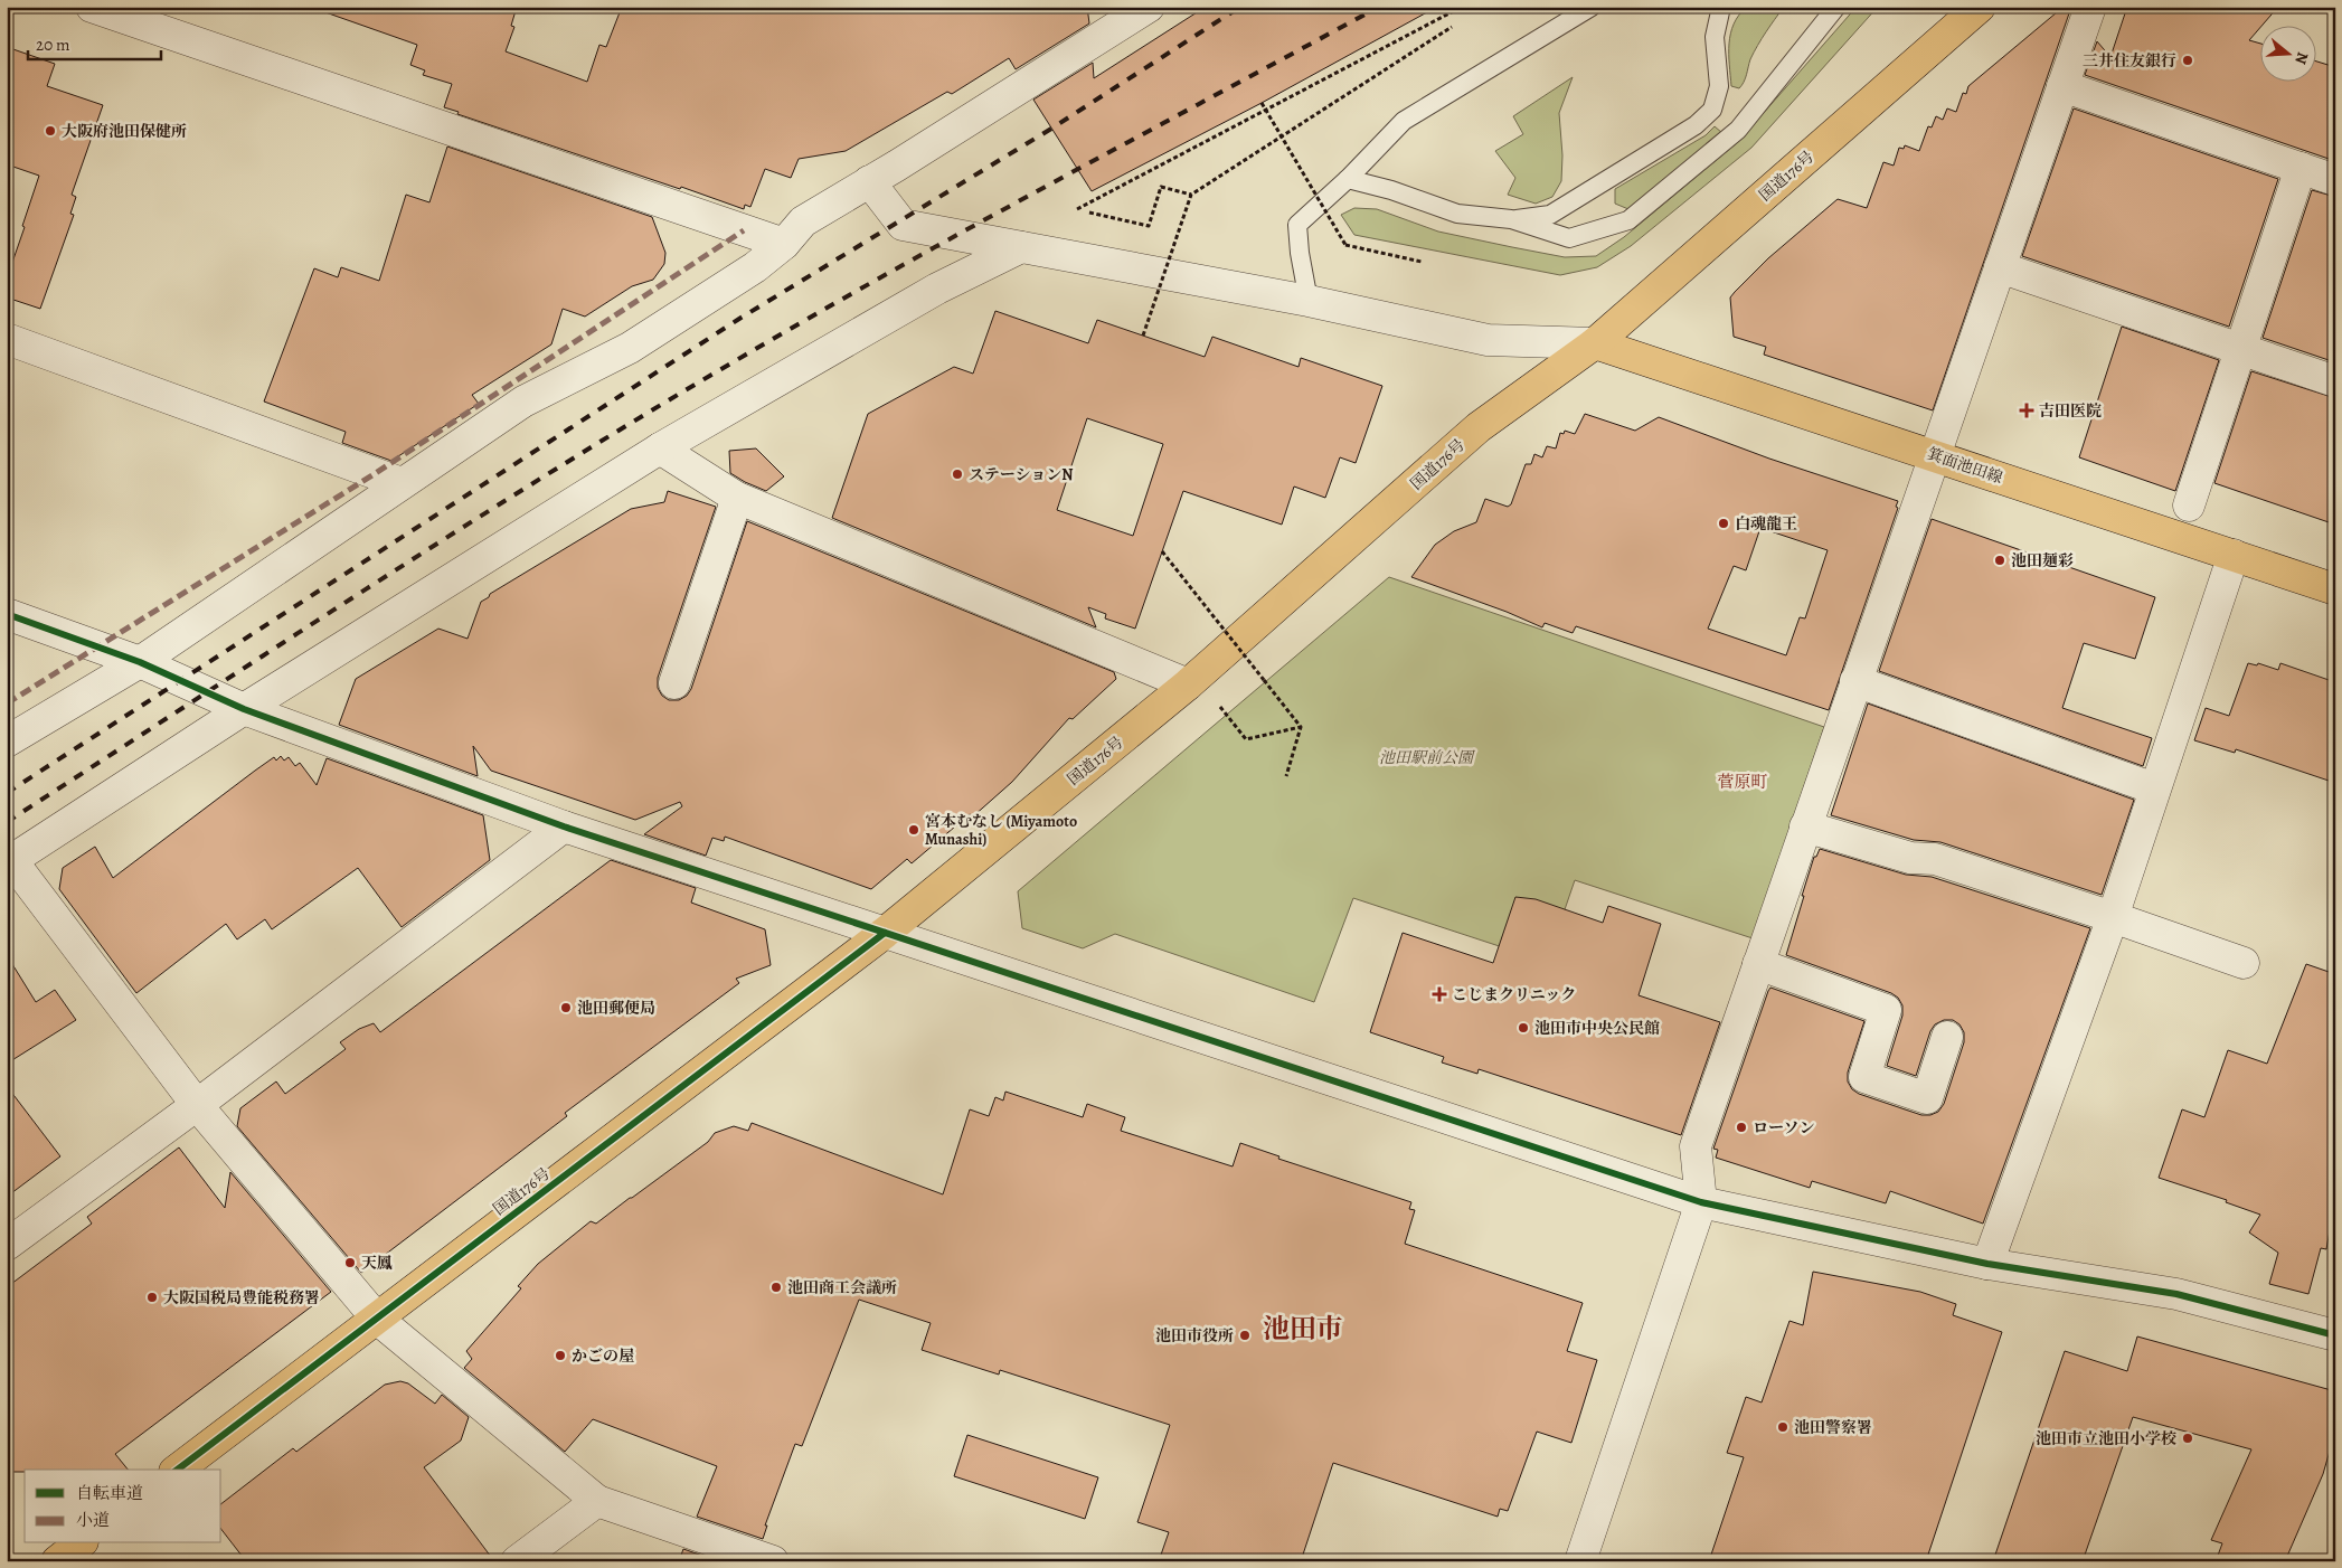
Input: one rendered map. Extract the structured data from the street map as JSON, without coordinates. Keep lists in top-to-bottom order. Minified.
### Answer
{"streets":{"main road":["国道176号","箕面池田線"]},"crossings":[["国道176号","箕面池田線"]],"districts":["菅原町","池田市"],"parks":["池田駅前公園"],"places":{"other":["三井住友銀行","大阪府池田保健所","ステーションN","白魂龍王","池田麺彩","宮本むなし (Miyamoto Munashi)","池田郵便局","池田市中央公民館","ローソン","天鳳","池田商工会議所","大阪国税局豊能税務署","池田市役所","かごの屋","池田警察署","池田市立池田小学校"],"health":["吉田医院","こじまクリニック"]},"legend":["自転車道","小道"],"scale_bar":"20 m","north":"right"}
